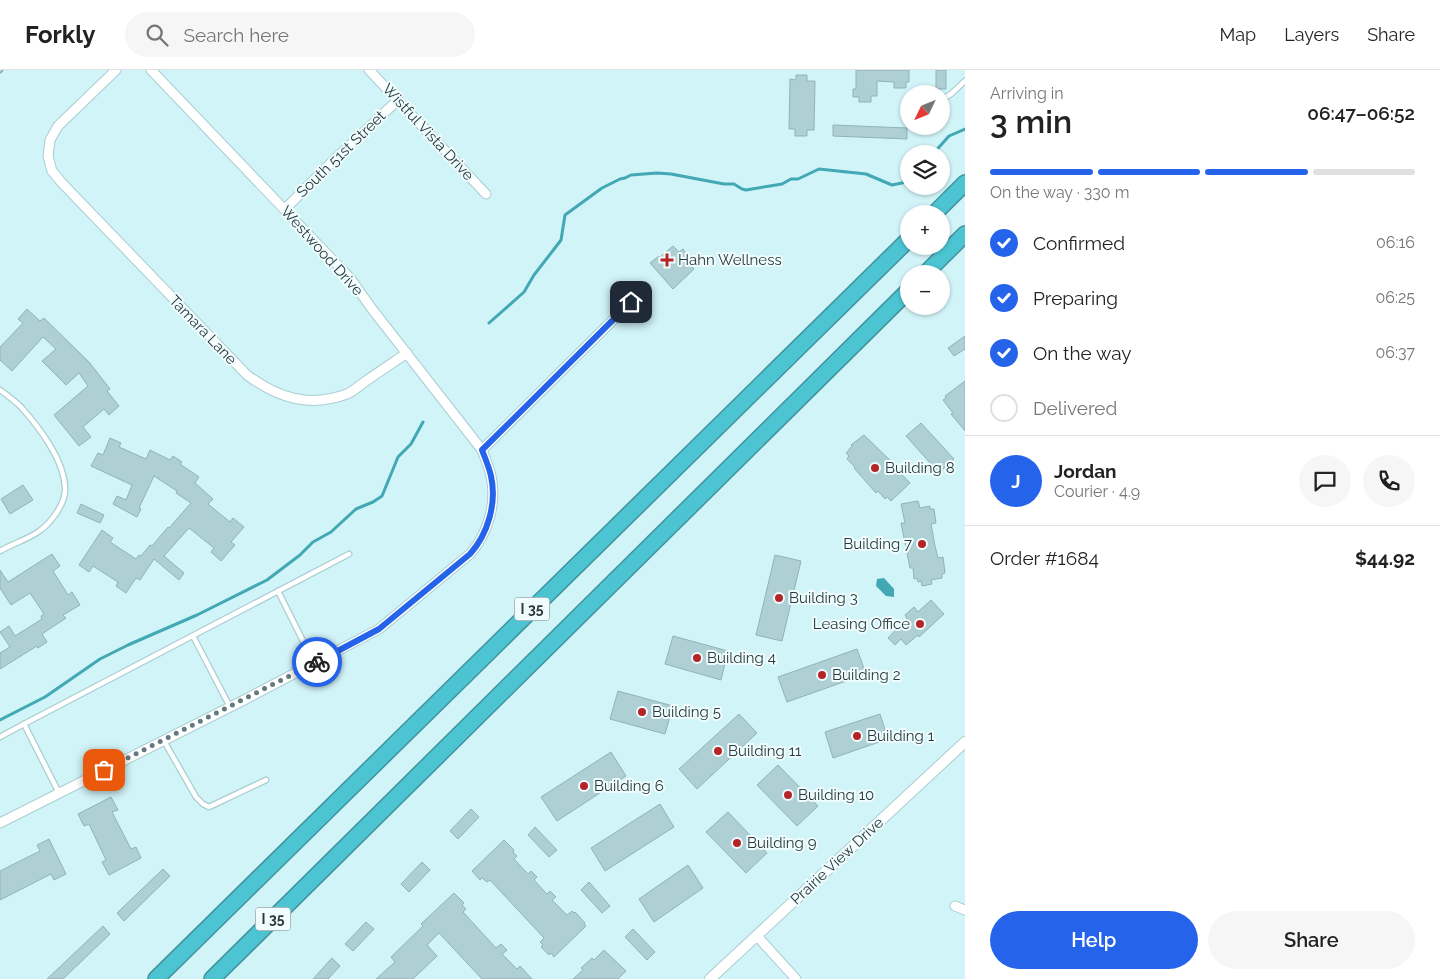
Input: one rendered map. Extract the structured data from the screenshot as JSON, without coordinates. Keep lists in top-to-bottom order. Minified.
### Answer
{"streets":{"highway":["I 35"],"street":["Wistful Vista Drive","South 51st Street","Westwood Drive","Tamara Lane","Prairie View Drive"]},"crossings":[["Wistful Vista Drive","South 51st Street"],["South 51st Street","Westwood Drive"],["Westwood Drive","Tamara Lane"]],"places":{"health":["Hahn Wellness"],"other":["Building 8","Building 7","Building 3","Leasing Office","Building 4","Building 2","Building 5","Building 1","Building 11","Building 6","Building 10","Building 9"]},"north":"bottom left","page":{"header":"Forkly","search":"Search here","nav":["Map","Layers","Share"],"heading":["3 min","Arriving in","06:47–06:52"],"panel":["Jordan","Courier · 4.9","Order #1684","$44.92"],"map_buttons":["+","−"],"bar":"On the way · 330 m","list":[["Confirmed","06:16"],["Preparing","06:25"],["On the way","06:37"],"Delivered"],"round":"J","buttons":["Help","Share"]}}
